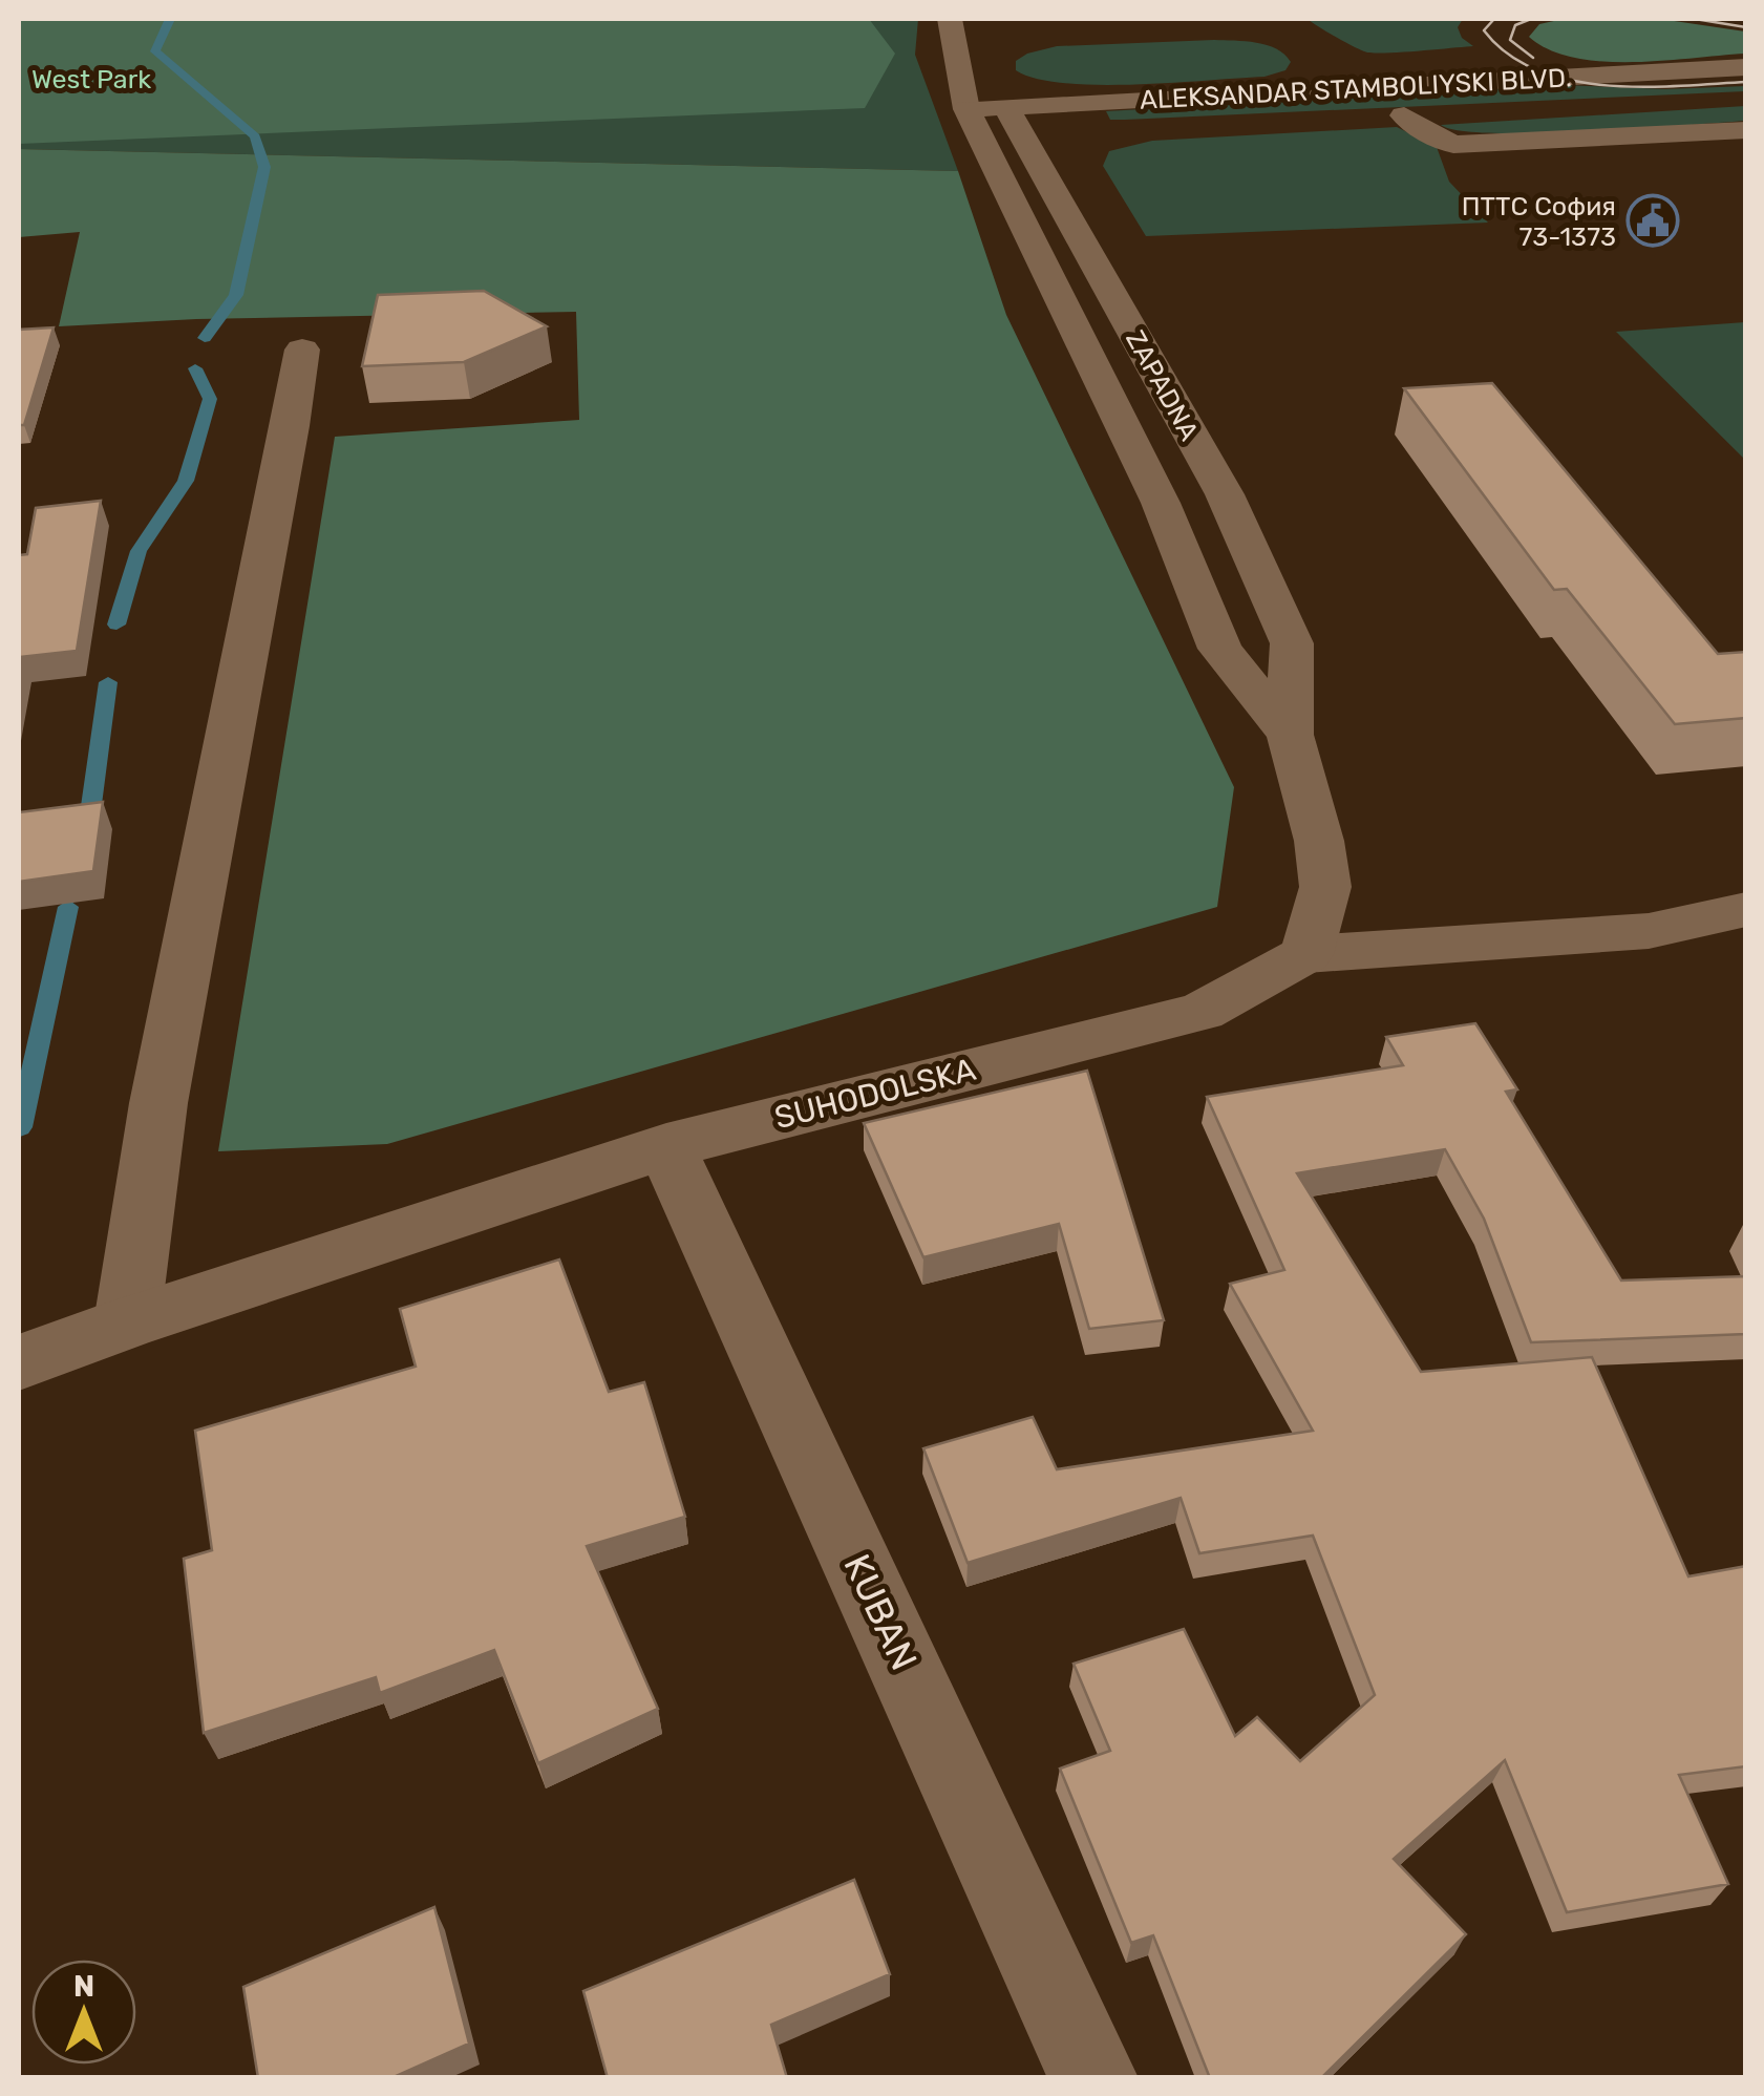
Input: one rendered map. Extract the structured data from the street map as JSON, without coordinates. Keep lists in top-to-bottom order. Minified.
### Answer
{"streets":{"street":["ALEKSANDAR STAMBOLIYSKI BLVD.","ZAPADNA","SUHODOLSKA","KUBAN"]},"crossings":[["ALEKSANDAR STAMBOLIYSKI BLVD.","ZAPADNA"],["ZAPADNA","SUHODOLSKA"],["SUHODOLSKA","KUBAN"]],"parks":["West Park"],"places":{"public building":["ПТТС София 73-1373"]},"north":"top"}
